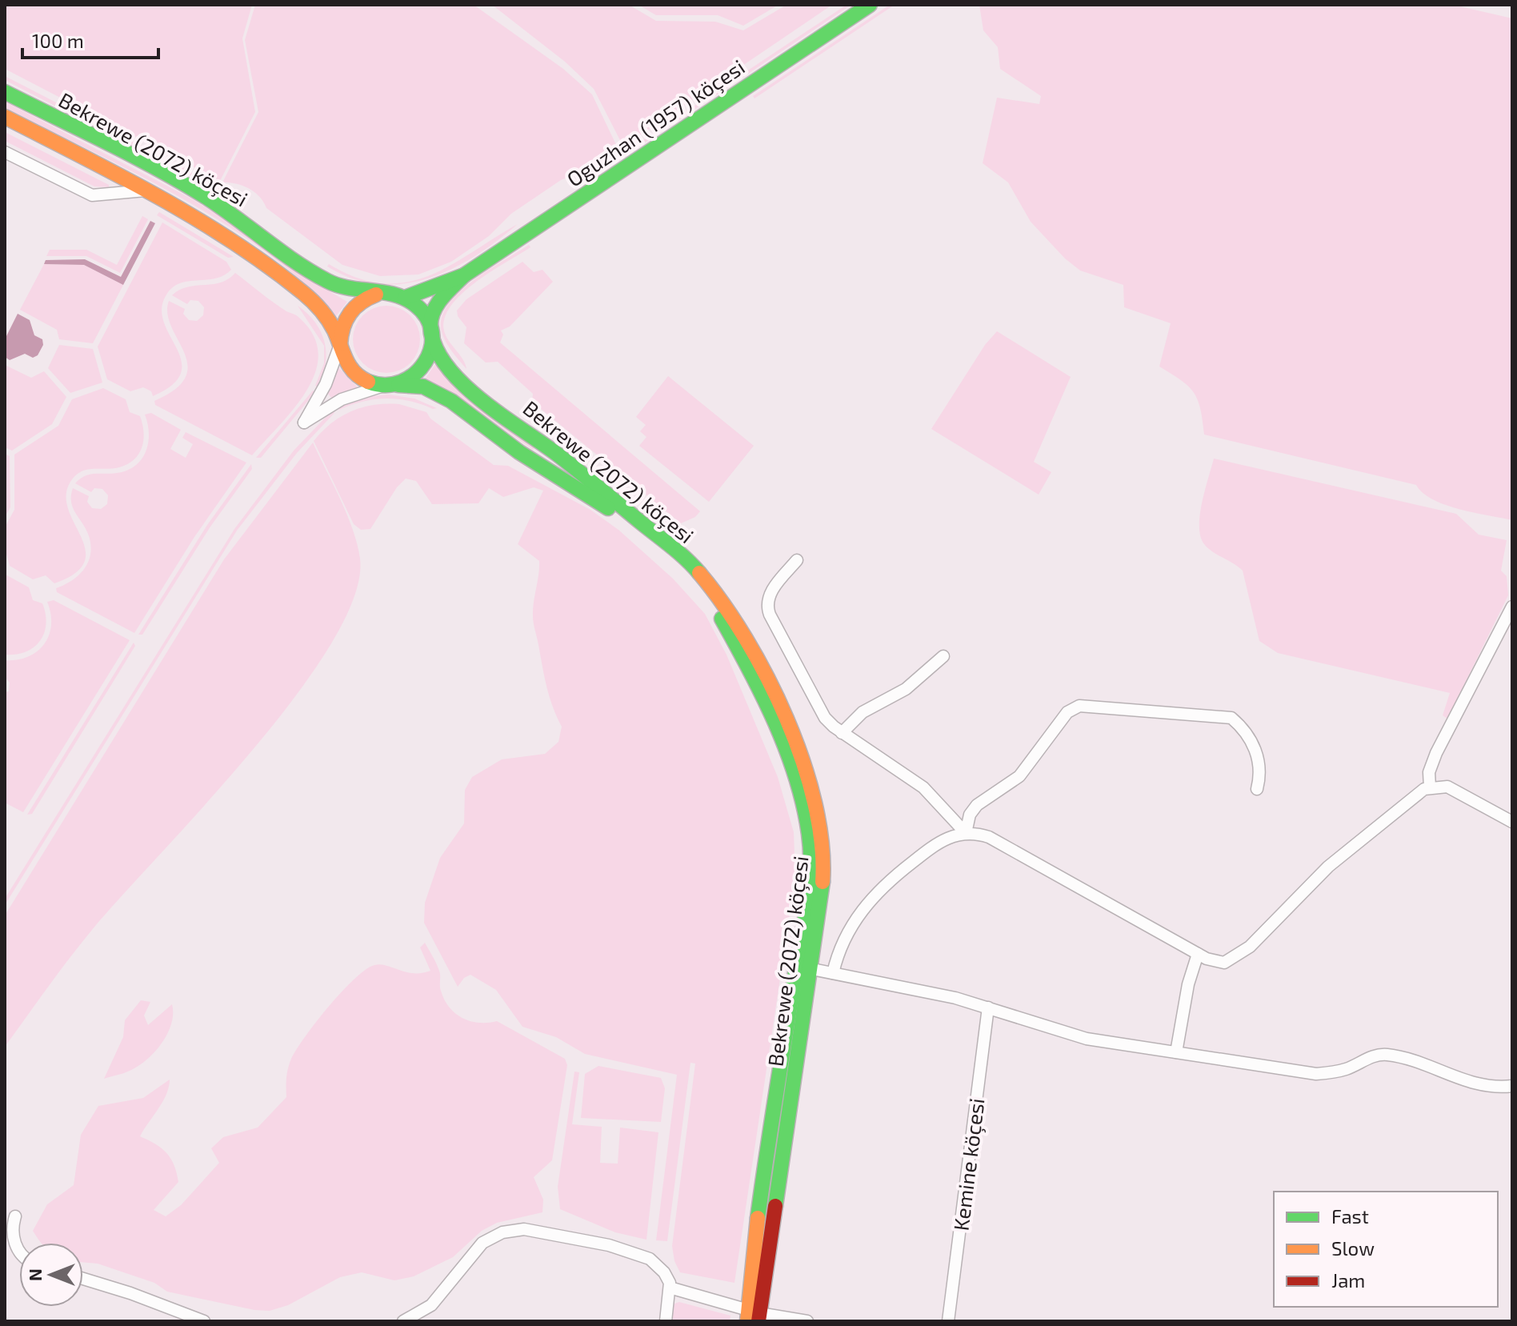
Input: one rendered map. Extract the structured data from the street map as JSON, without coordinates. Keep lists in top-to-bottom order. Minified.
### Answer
{"streets":{"main road":["Oguzhan (1957) köçesi","Bekrewe (2072) köçesi"],"street":["Kemine köçesi"]},"crossings":[["Oguzhan (1957) köçesi","Bekrewe (2072) köçesi"]],"legend":["Fast","Slow","Jam"],"scale_bar":"100 m","north":"left"}
